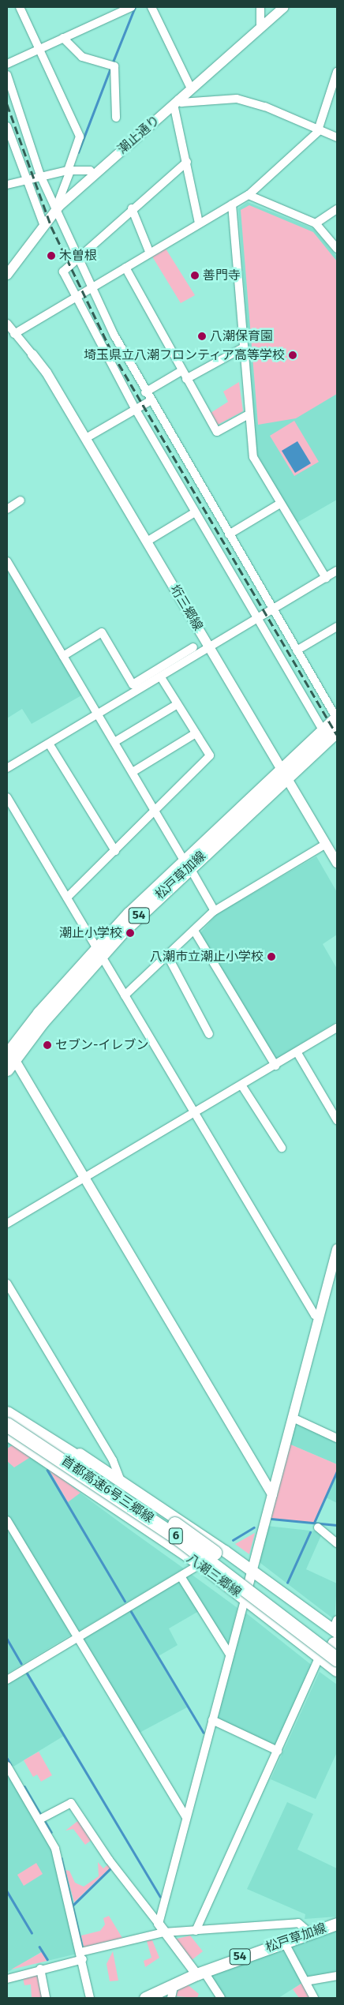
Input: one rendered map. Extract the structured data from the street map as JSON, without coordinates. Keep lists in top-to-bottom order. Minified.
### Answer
{"streets":{"highway":["首都高速6号三郷線","6"],"main road":["松戸草加線","54","八潮三郷線"],"street":["潮止通り","垳三郷線"]},"crossings":[["垳三郷線","松戸草加線"]],"places":["木曽根","善門寺","八潮保育園","埼玉県立八潮フロンティア高等学校","潮止小学校","八潮市立潮止小学校","セブン-イレブン"]}
